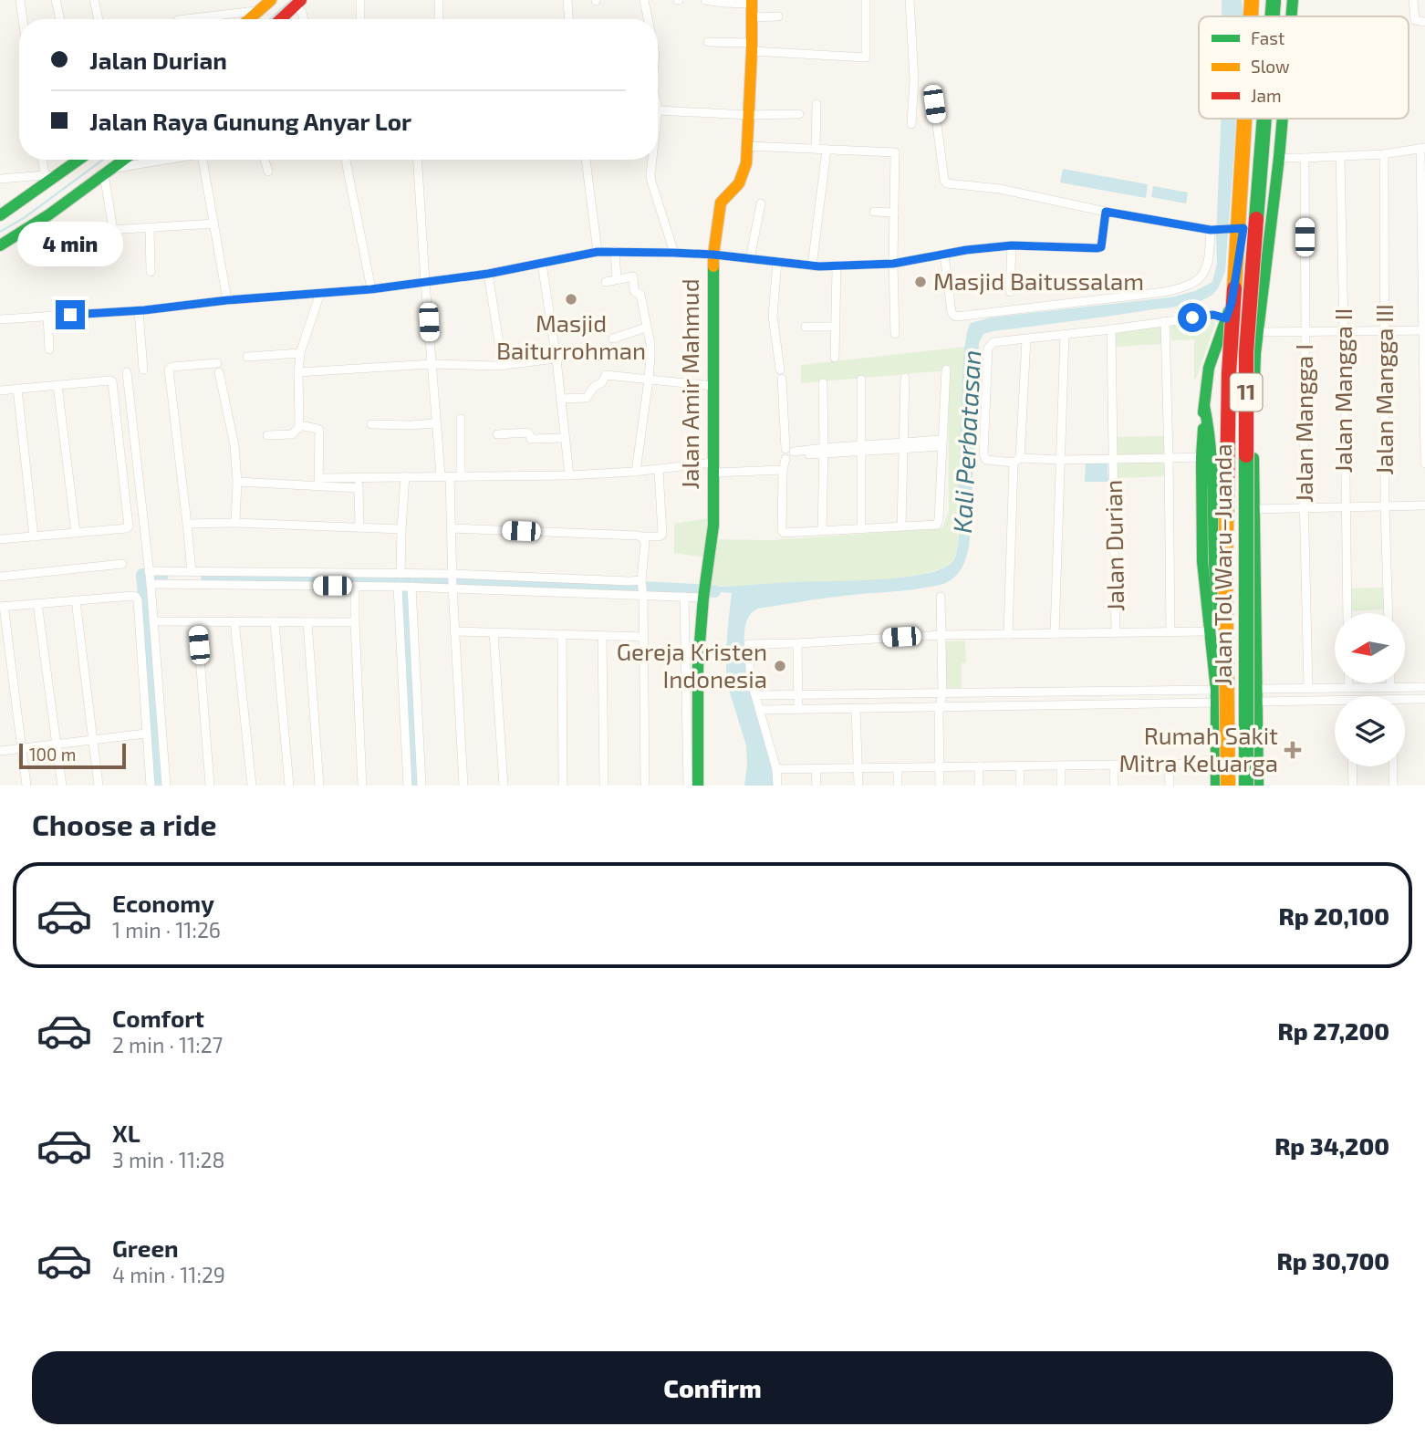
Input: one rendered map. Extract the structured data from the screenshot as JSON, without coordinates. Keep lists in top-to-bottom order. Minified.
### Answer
{"streets":{"main road":["Jalan Amir Mahmud","11","Jalan Tol Waru–Juanda"],"street":["Jalan Mangga III","Jalan Mangga II","Jalan Mangga I","Jalan Durian"]},"water":["Kali Perbatasan"],"places":{"other":["Masjid Baitussalam","Masjid Baiturrohman","Gereja Kristen Indonesia"],"health":["Rumah Sakit Mitra Keluarga"]},"legend":["Fast","Slow","Jam"],"scale_bar":"100 m","north":"left","page":{"banner":["Jalan Durian","Jalan Raya Gunung Anyar Lor"],"bubble":"4 min","scale":"100 m","heading":"Choose a ride","list":[{"name":"Economy","note":"1 min · 11:26","value":"Rp 20,100"},{"name":"Comfort","note":"2 min · 11:27","value":"Rp 27,200"},{"name":"XL","note":"3 min · 11:28","value":"Rp 34,200"},{"name":"Green","note":"4 min · 11:29","value":"Rp 30,700"}],"buttons":"Confirm"}}
